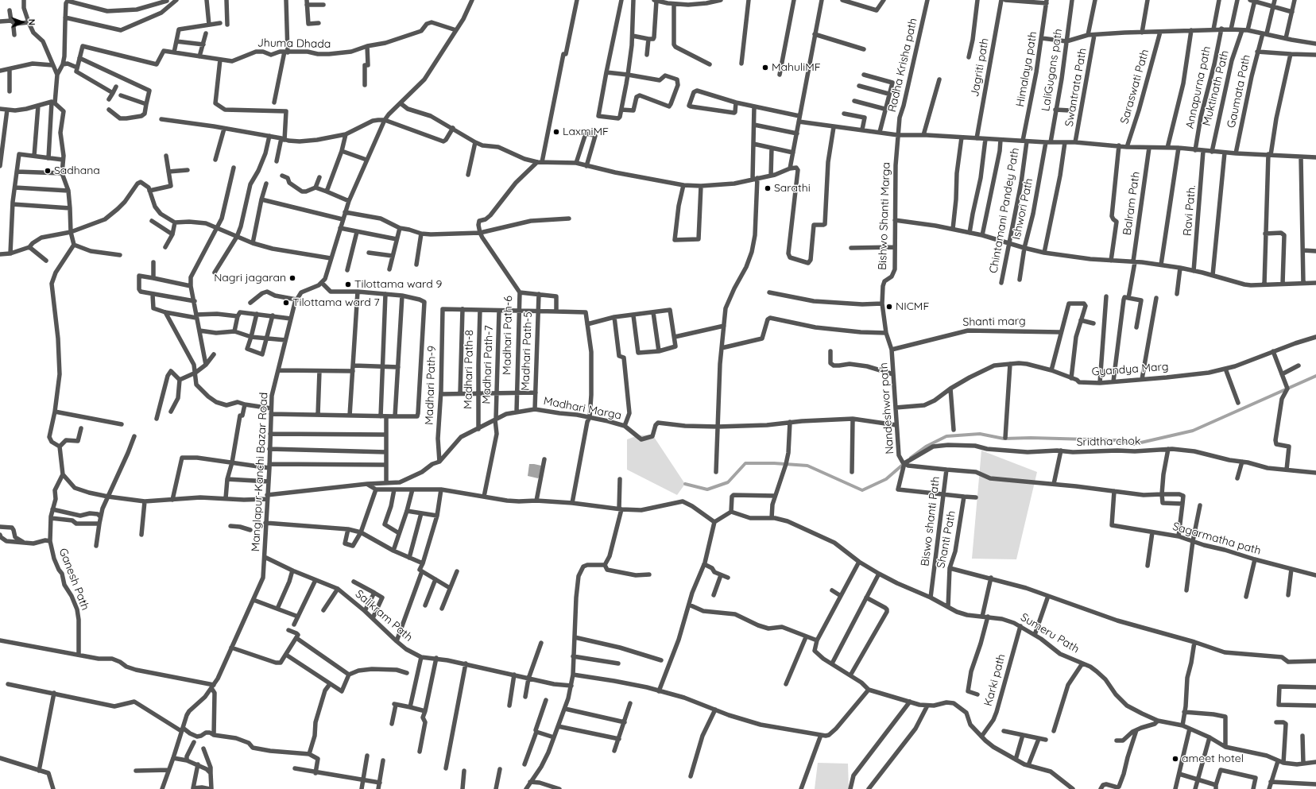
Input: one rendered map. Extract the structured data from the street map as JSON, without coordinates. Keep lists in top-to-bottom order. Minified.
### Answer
{"streets":{"street":["Jhuma Dhada","Radha Krisha path","Jagriti path","Himalaya path","LaliGugans path","Saraswati Path","Swantrata Path","Annapurna path","Muktinath Path","Gaumata Path","Balram Path","Ishwori Path","Chintamani Pandey Path","Ravi Path.","Bishwo Shanti Marga","Shanti marg","Madhari Path-6","Madhari Path-5","Madhari Path-7","Madhari Path-8","Gyandya Marg","Madhari Path-9","Madhari Marga","Nandeshwor path","Sridtha chok","Manglapur-Kanchi Bazar Road","Biswo shanti Path","Sagarmatha path","Shanti Path","Ganesh Path","Salikram Path","Sumeru Path","Karki path"]},"crossings":[["Radha Krisha path","Bishwo Shanti Marga"],["Himalaya path","Chintamani Pandey Path"],["LaliGugans path","Ishwori Path"],["Bishwo Shanti Marga","Shanti marg"],["Bishwo Shanti Marga","Nandeshwor path"],["Shanti marg","Nandeshwor path"],["Madhari Path-6","Madhari Marga"],["Madhari Path-5","Madhari Marga"],["Madhari Path-7","Madhari Marga"],["Madhari Path-8","Madhari Marga"],["Gyandya Marg","Nandeshwor path"],["Madhari Path-9","Madhari Marga"],["Madhari Marga","Nandeshwor path"],["Madhari Marga","Manglapur-Kanchi Bazar Road"],["Madhari Marga","Ganesh Path"],["Nandeshwor path","Sridtha chok"],["Nandeshwor path","Biswo shanti Path"],["Nandeshwor path","Shanti Path"],["Sridtha chok","Biswo shanti Path"],["Sridtha chok","Shanti Path"],["Manglapur-Kanchi Bazar Road","Salikram Path"],["Biswo shanti Path","Shanti Path"],["Biswo shanti Path","Sumeru Path"],["Shanti Path","Sumeru Path"],["Sumeru Path","Karki path"]],"places":["MahuliMF","LaxmiMF","Sadhana","Sarathi","Nagri jagaran","Tilottama ward 9","Tilottama ward 7","NICMF","ameet hotel"],"north":"right"}
